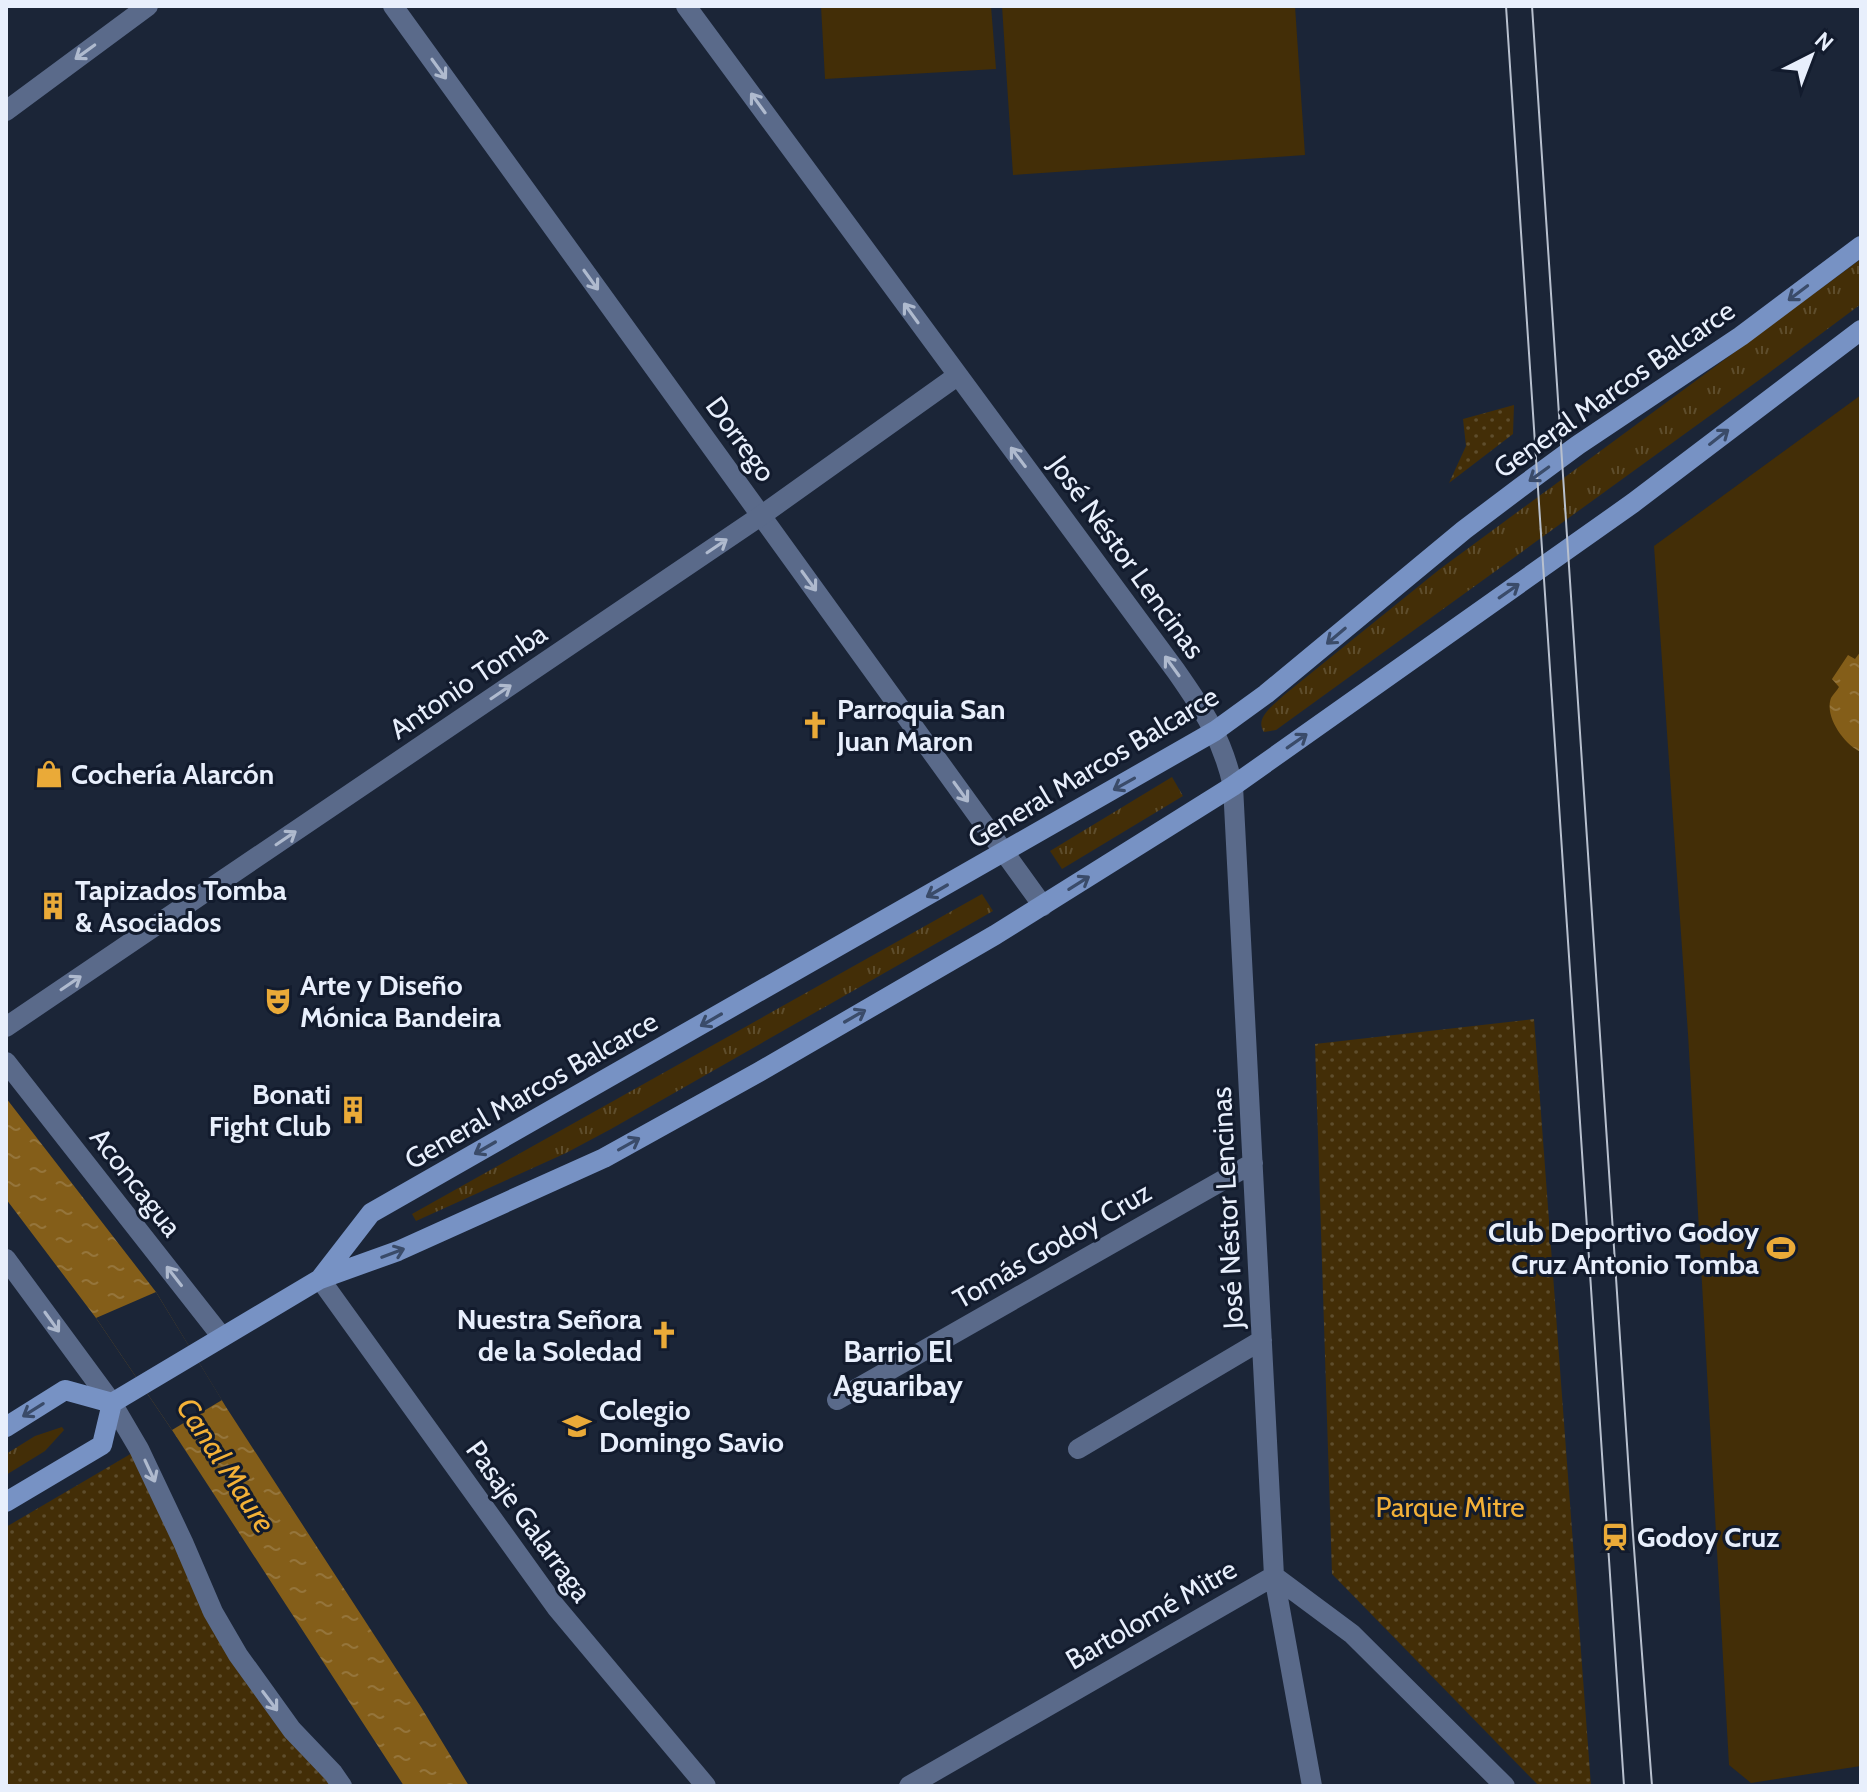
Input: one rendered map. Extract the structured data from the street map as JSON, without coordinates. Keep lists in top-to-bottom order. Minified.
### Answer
{"streets":{"main road":["General Marcos Balcarce"],"street":["Dorrego","José Néstor Lencinas","Antonio Tomba","Aconcagua","Tomás Godoy Cruz","Pasaje Galarraga","Bartolomé Mitre"]},"crossings":[["General Marcos Balcarce","Dorrego"],["General Marcos Balcarce","José Néstor Lencinas"],["General Marcos Balcarce","Aconcagua"],["General Marcos Balcarce","Pasaje Galarraga"],["Dorrego","Antonio Tomba"],["José Néstor Lencinas","Antonio Tomba"],["José Néstor Lencinas","Tomás Godoy Cruz"],["José Néstor Lencinas","Bartolomé Mitre"]],"one_way":["Dorrego","José Néstor Lencinas","Antonio Tomba"],"districts":["Barrio El Aguaribay"],"water":["Canal Maure"],"parks":["Parque Mitre"],"places":{"church":["Parroquia San Juan Maron","Nuestra Señora de la Soledad"],"shop":["Cochería Alarcón"],"building":["Tapizados Tomba & Asociados","Bonati Fight Club"],"theatre":["Arte y Diseño Mónica Bandeira"],"sports":["Club Deportivo Godoy Cruz Antonio Tomba"],"school or university":["Colegio Domingo Savio"],"station":["Godoy Cruz"]},"north":"top right"}
